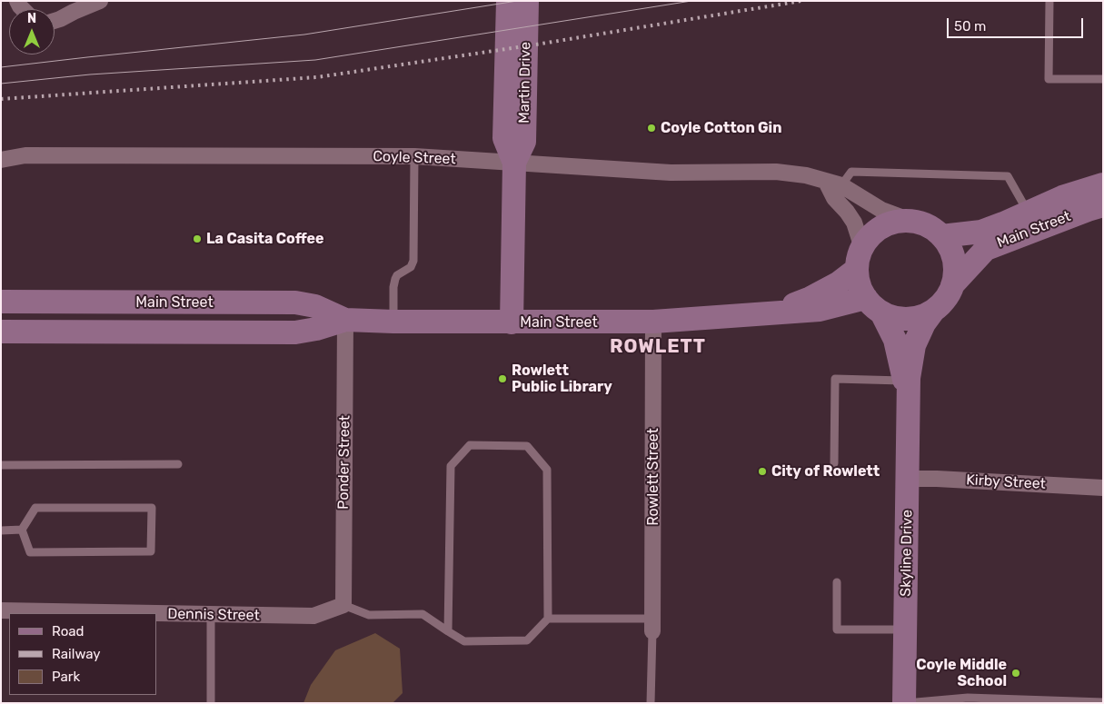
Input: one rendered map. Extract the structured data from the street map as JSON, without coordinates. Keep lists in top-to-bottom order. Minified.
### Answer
{"streets":{"street":["Martin Drive","Coyle Street","Main Street","Ponder Street","Rowlett Street","Kirby Street","Skyline Drive","Dennis Street"]},"crossings":[["Martin Drive","Coyle Street"],["Martin Drive","Main Street"],["Coyle Street","Main Street"],["Coyle Street","Skyline Drive"],["Main Street","Ponder Street"],["Main Street","Rowlett Street"],["Main Street","Skyline Drive"],["Ponder Street","Dennis Street"],["Kirby Street","Skyline Drive"]],"districts":["ROWLETT"],"places":["Coyle Cotton Gin","La Casita Coffee","Rowlett Public Library","City of Rowlett","Coyle Middle School"],"legend":["Road","Railway","Park"],"scale_bar":"50 m","north":"top"}
